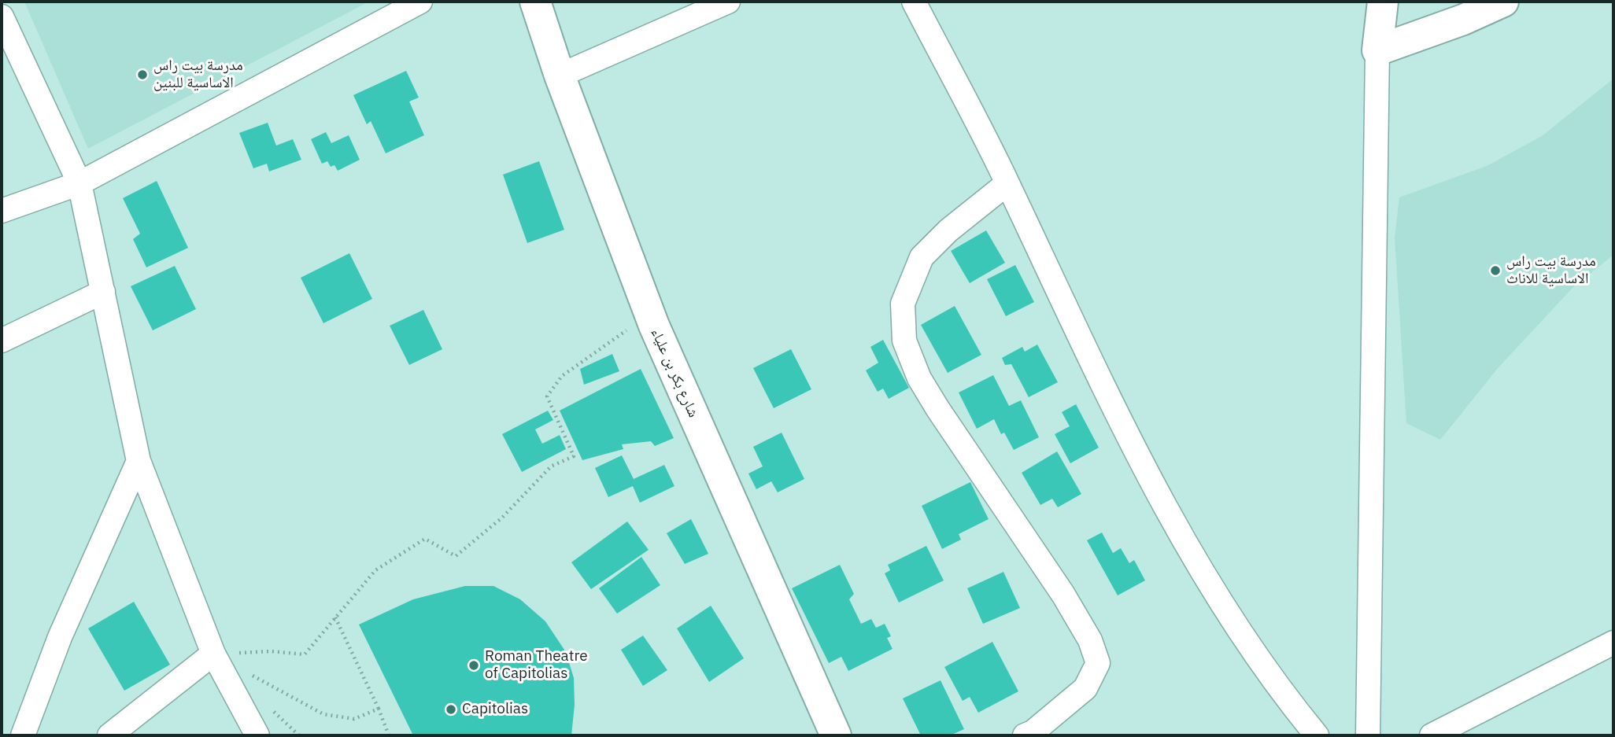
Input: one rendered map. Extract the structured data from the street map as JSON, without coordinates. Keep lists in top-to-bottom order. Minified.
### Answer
{"streets":{"street":["شارع بكر بن علياء"]},"places":["مدرسة بيت راس الاساسية للبنين","مدرسة بيت راس الاساسية للاناث","Roman Theatre of Capitolias","Capitolias"]}
